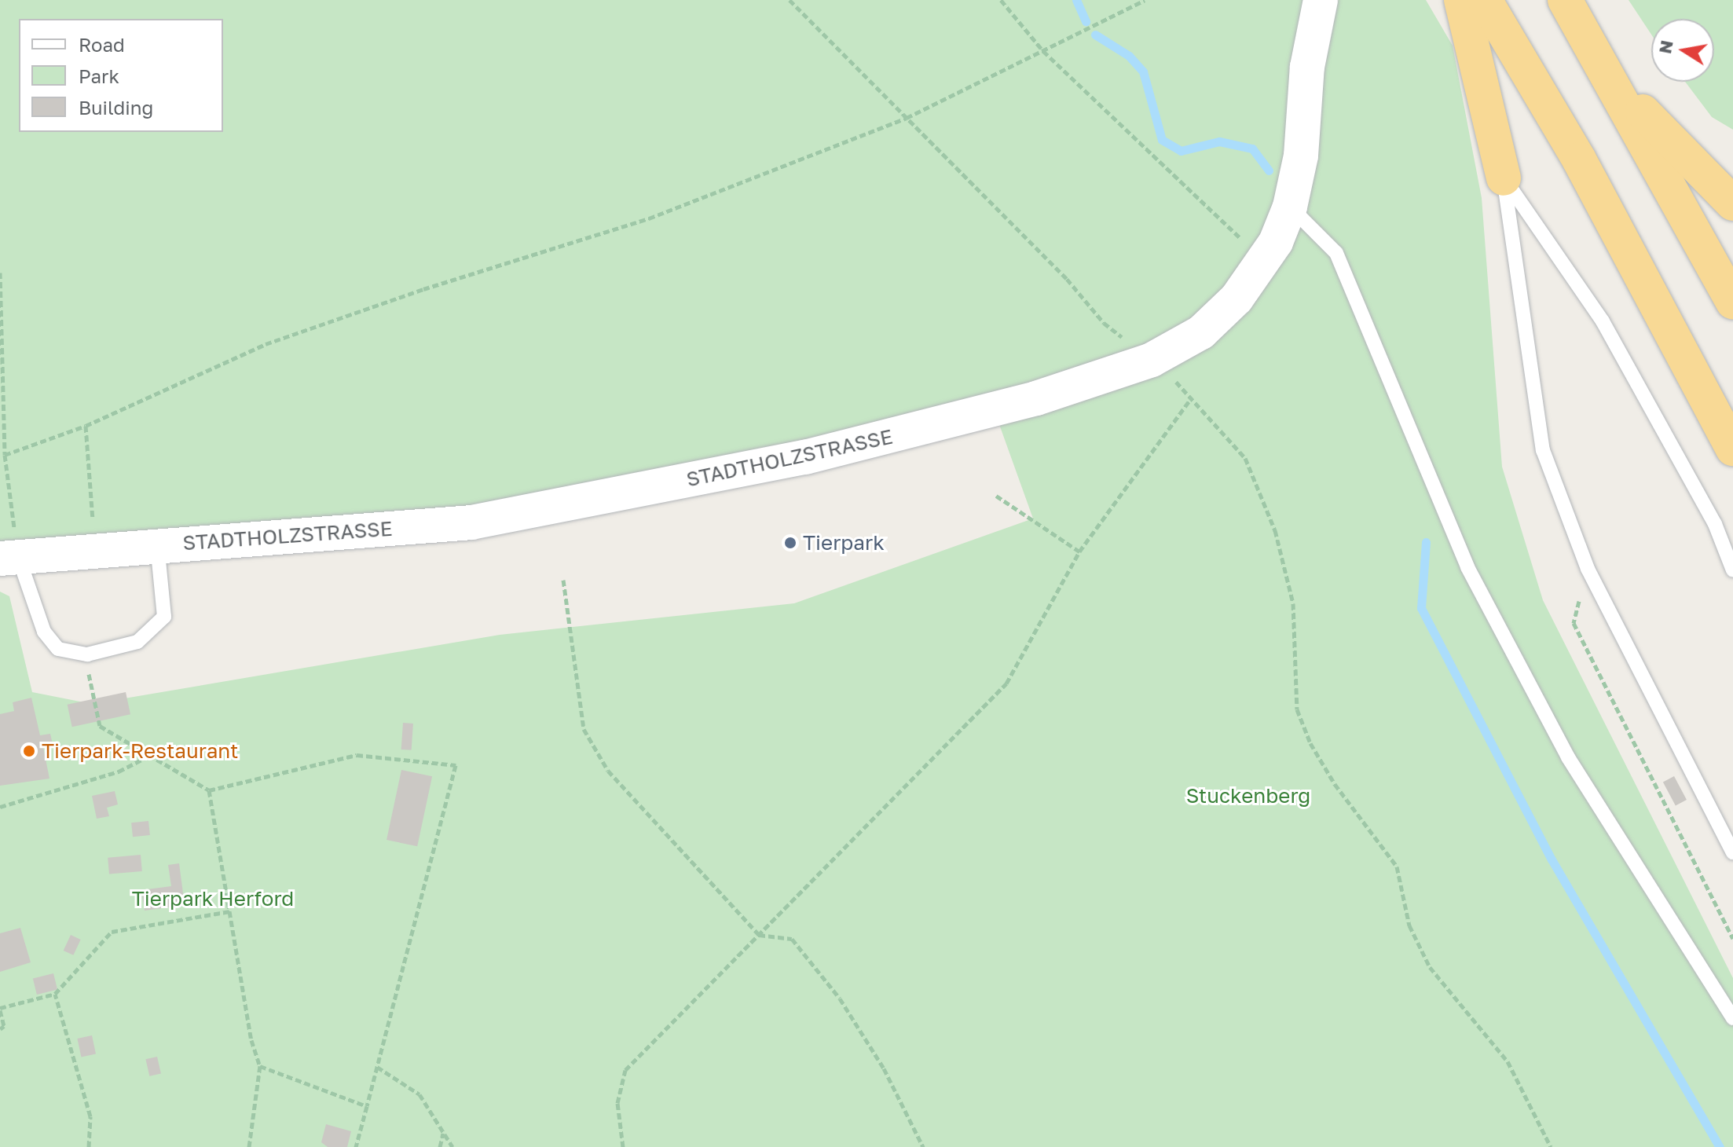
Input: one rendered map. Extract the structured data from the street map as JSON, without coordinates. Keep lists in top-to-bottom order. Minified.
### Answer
{"streets":{"street":["STADTHOLZSTRASSE"]},"parks":["Stuckenberg","Tierpark Herford"],"places":["Tierpark","Tierpark-Restaurant"],"legend":["Road","Park","Building"],"north":"left"}
